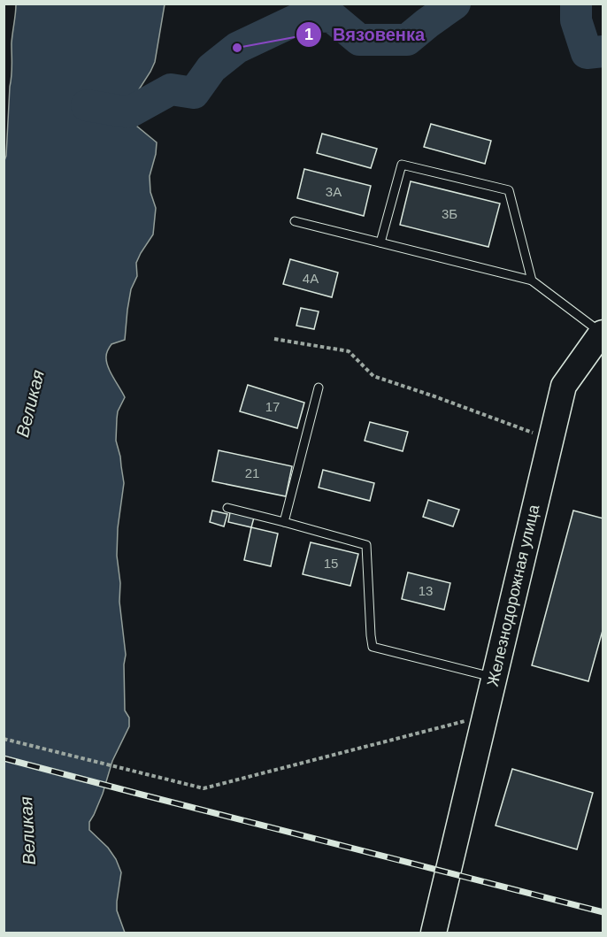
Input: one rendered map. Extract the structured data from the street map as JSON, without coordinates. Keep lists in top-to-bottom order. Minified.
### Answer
{"streets":{"main road":["Железнодорожная улица"]},"water":["Великая"],"places":["Вязовенка"],"house_numbers":["3А","3Б","4А","17","21","15","13"]}
